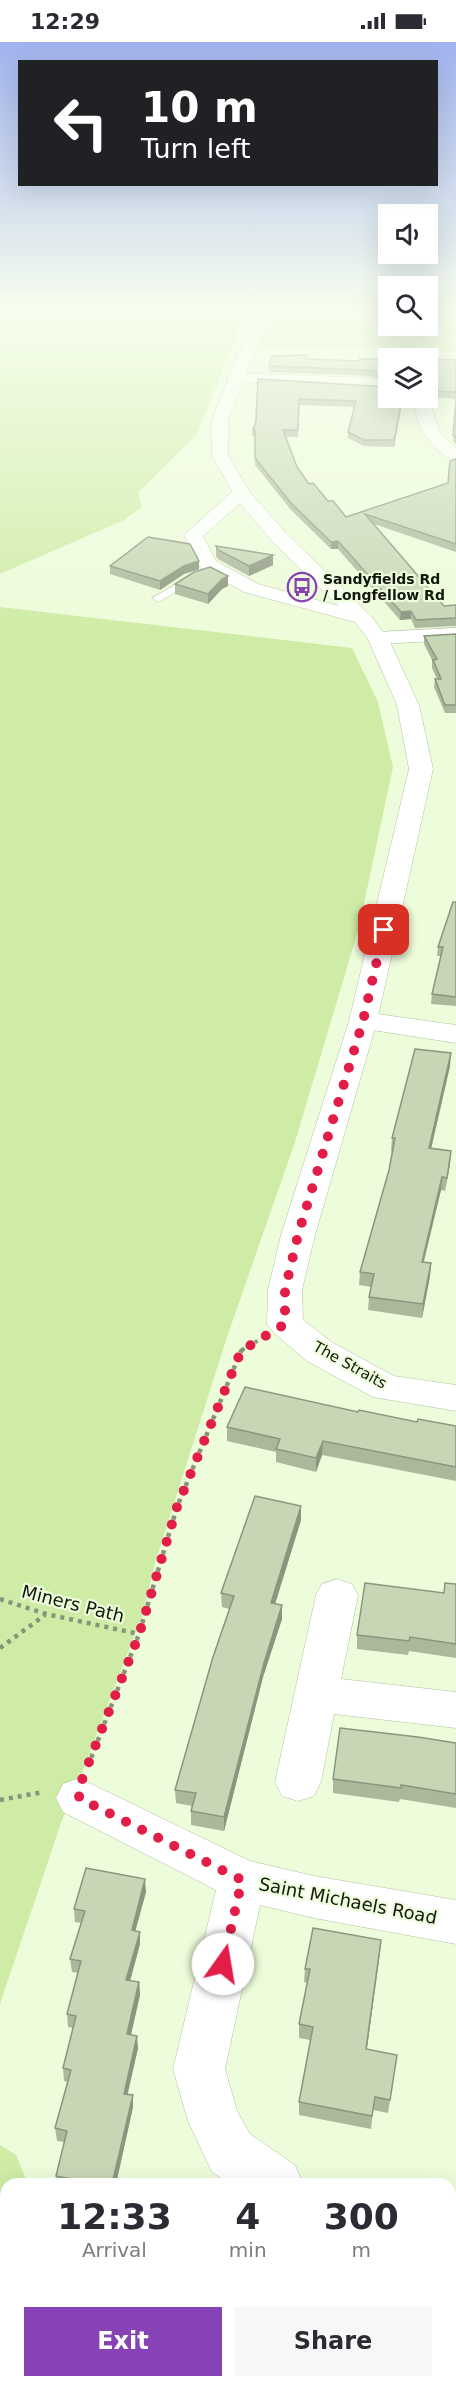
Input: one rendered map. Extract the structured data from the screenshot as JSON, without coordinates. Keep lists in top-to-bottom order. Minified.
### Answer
{"streets":{"street":["The Straits","Saint Michaels Road"],"path":["Miners Path"]},"places":{"bus stop":["Sandyfields Rd / Longfellow Rd"]},"page":{"status":"12:29","turn":["10 m","Turn left"],"eta":["12:33","Arrival","4","min","300","m"],"buttons":["Exit","Share"]}}
